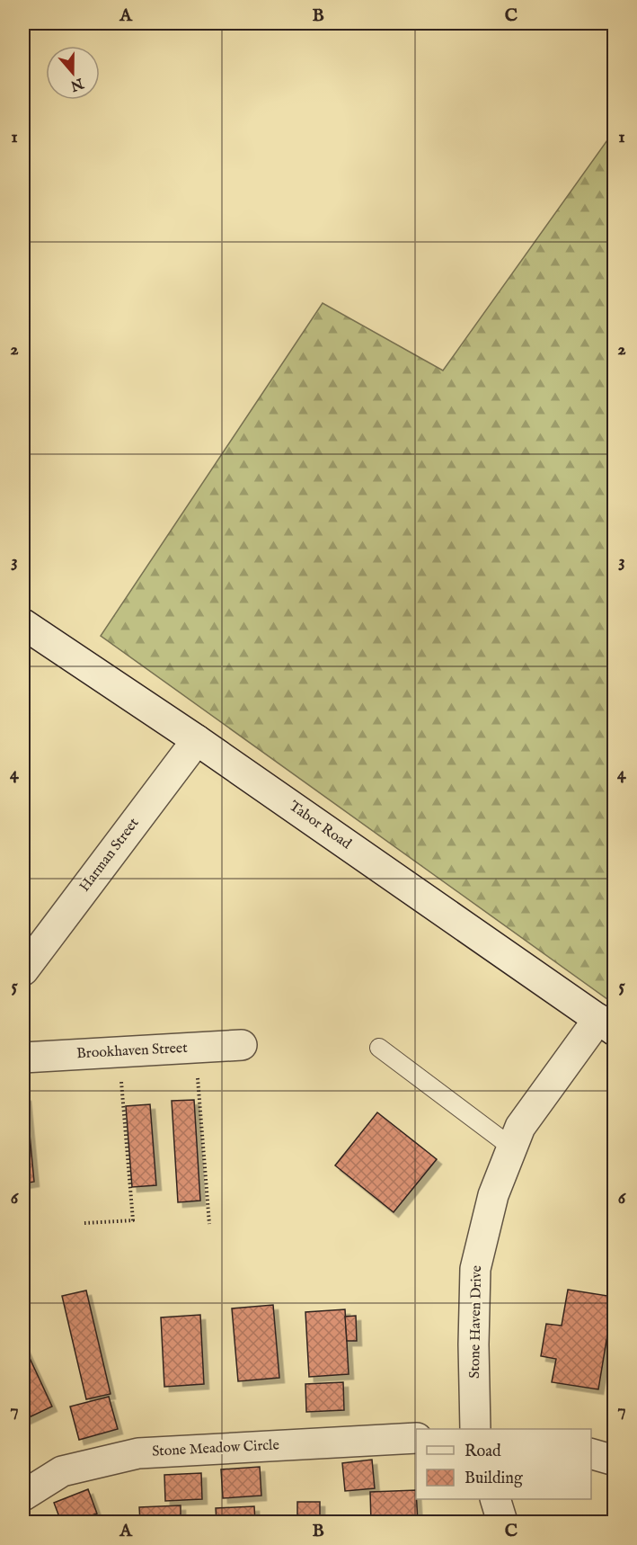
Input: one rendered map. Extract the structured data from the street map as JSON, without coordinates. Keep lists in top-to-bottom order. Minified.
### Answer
{"streets":{"street":["Tabor Road","Harman Street","Brookhaven Street","Stone Haven Drive","Stone Meadow Circle"]},"crossings":[["Tabor Road","Harman Street"],["Tabor Road","Stone Haven Drive"]],"legend":["Road","Building"],"north":"bottom","grid":{"columns":["A","B","C"],"rows":["1","2","3","4","5","6","7"]}}
